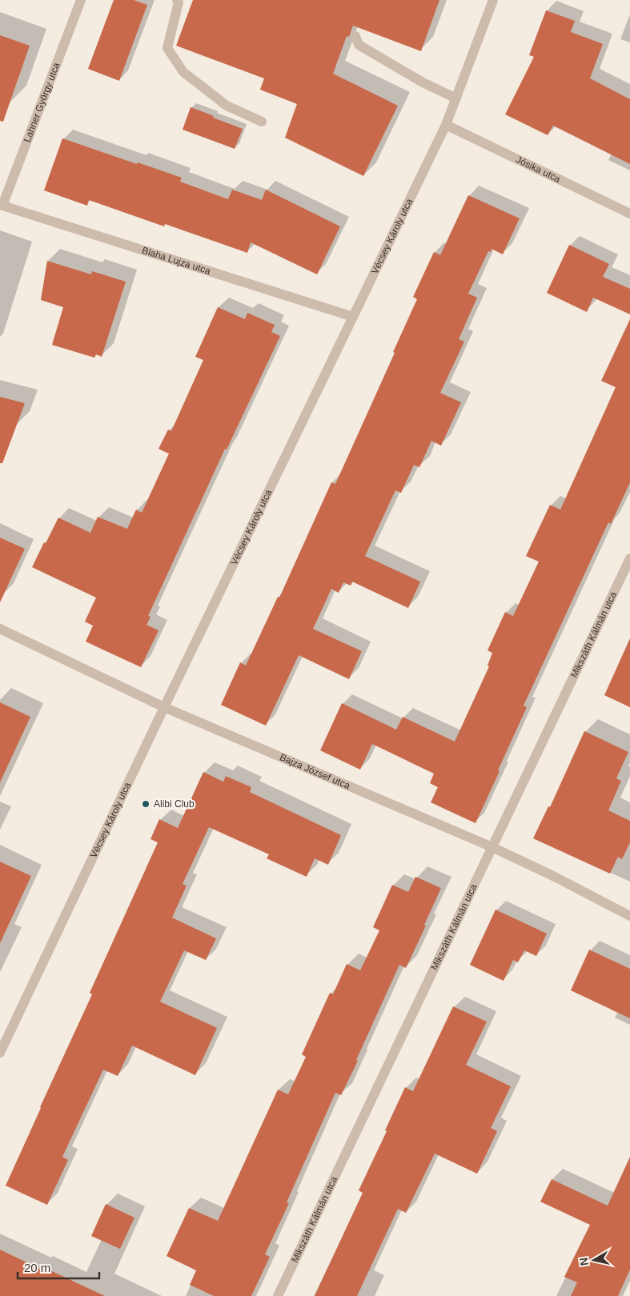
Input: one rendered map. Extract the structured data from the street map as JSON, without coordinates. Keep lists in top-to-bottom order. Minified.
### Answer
{"streets":{"street":["Lahner György utca","Jósika utca","Vécsey Károly utca","Blaha Lujza utca","Mikszáth Kálmán utca","Bajza József utca"]},"crossings":[["Lahner György utca","Blaha Lujza utca"],["Jósika utca","Vécsey Károly utca"],["Vécsey Károly utca","Blaha Lujza utca"],["Vécsey Károly utca","Bajza József utca"],["Mikszáth Kálmán utca","Bajza József utca"]],"places":["Alibi Club"],"scale_bar":"20 m","north":"left"}
